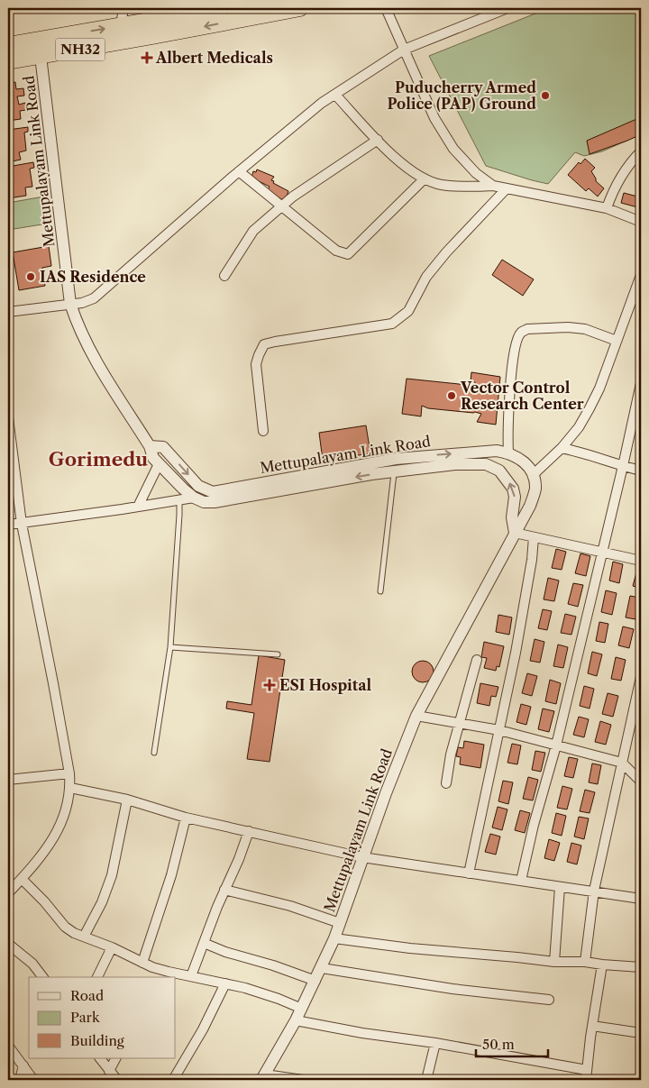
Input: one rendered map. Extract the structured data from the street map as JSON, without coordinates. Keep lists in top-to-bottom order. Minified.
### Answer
{"streets":{"highway":["NH32"],"street":["Mettupalayam Link Road"]},"crossings":[["NH32","Mettupalayam Link Road"]],"districts":["Gorimedu"],"places":{"health":["Albert Medicals","ESI Hospital"],"other":["Puducherry Armed Police (PAP) Ground","IAS Residence","Vector Control Research Center"]},"legend":["Road","Park","Building"],"scale_bar":"50 m"}
